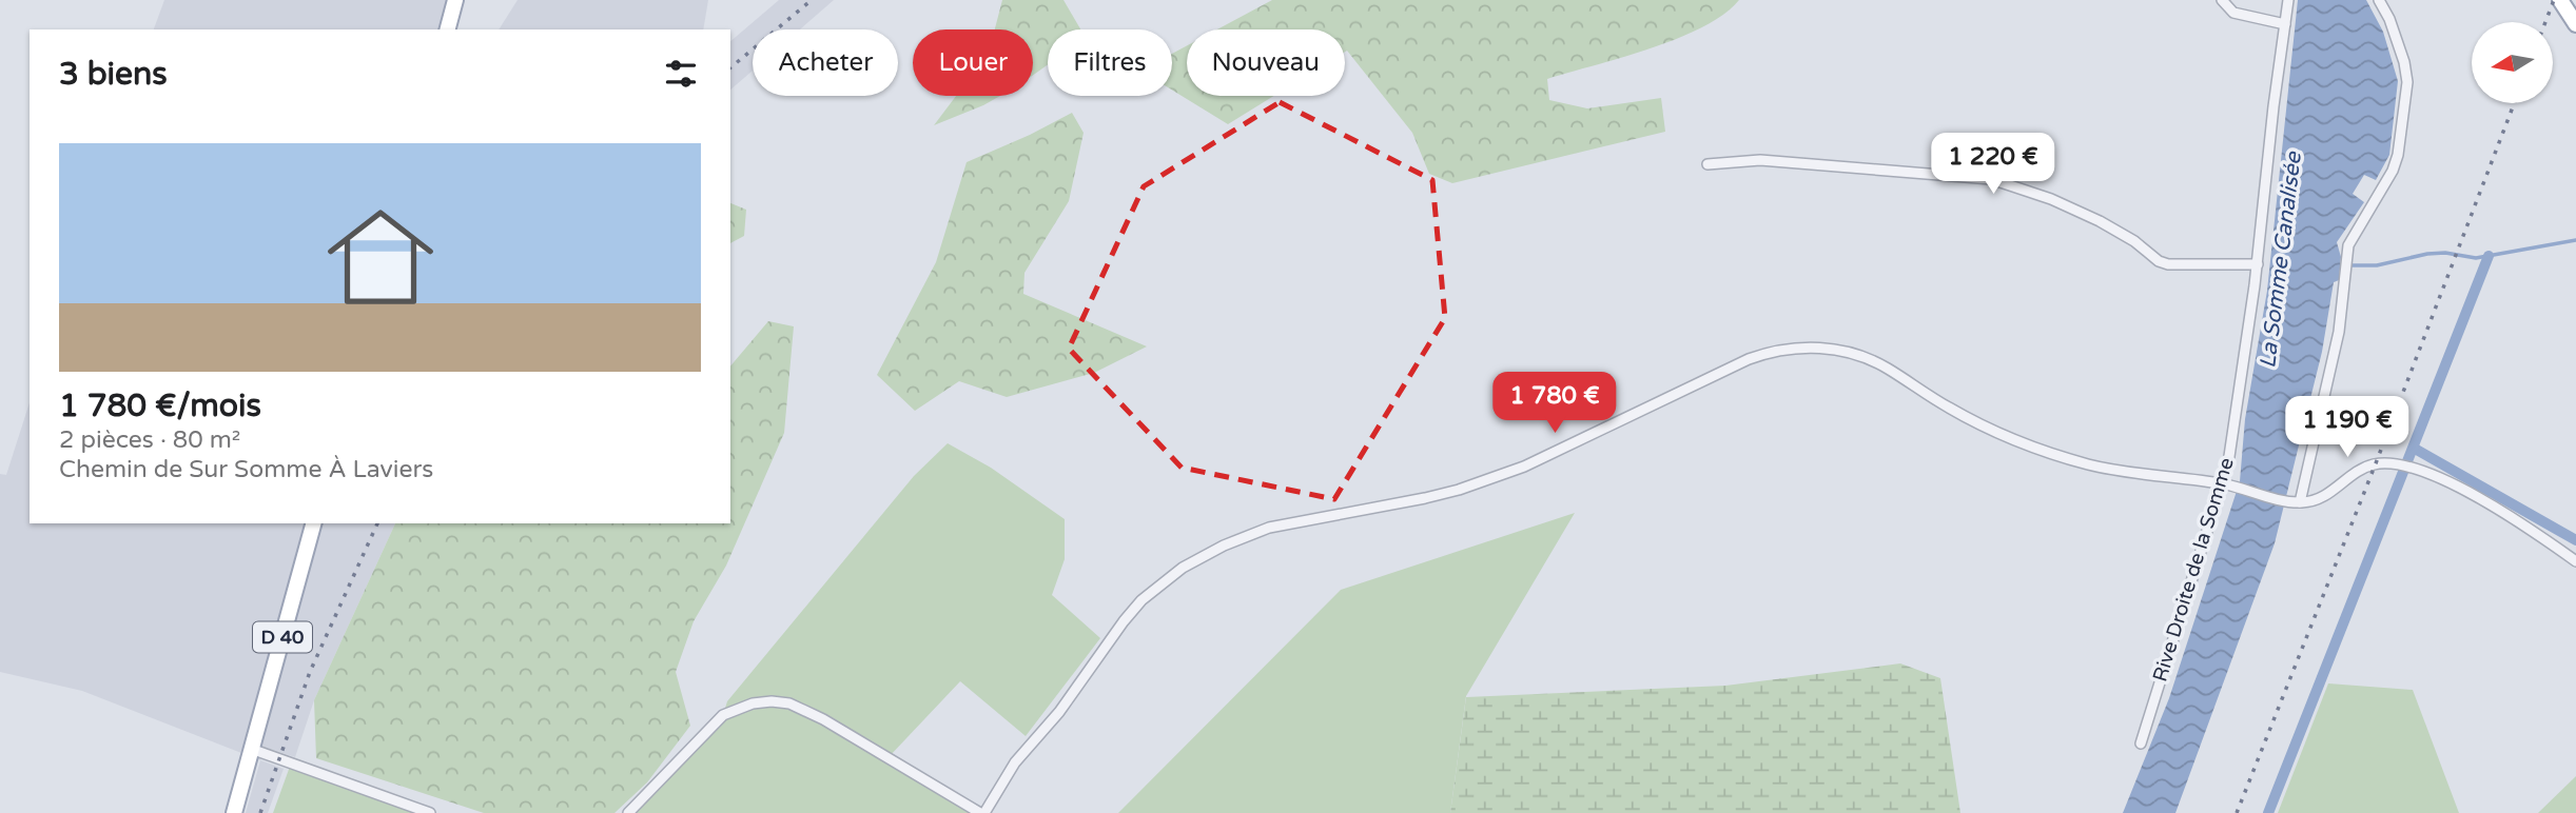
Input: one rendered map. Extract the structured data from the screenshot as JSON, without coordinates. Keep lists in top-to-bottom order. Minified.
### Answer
{"streets":{"main road":["D 40"],"street":["Rive Droite de la Somme"]},"water":["La Somme Canalisée"],"north":"left","page":{"chip":["Acheter","Louer","Filtres","Nouveau"],"heading":"3 biens","list":[{"name":"1 780 €/mois","note":"2 pièces · 80 m² · Chemin de Sur Somme À Laviers"}],"price":["1 220 €","1 780 €","1 190 €"]}}
